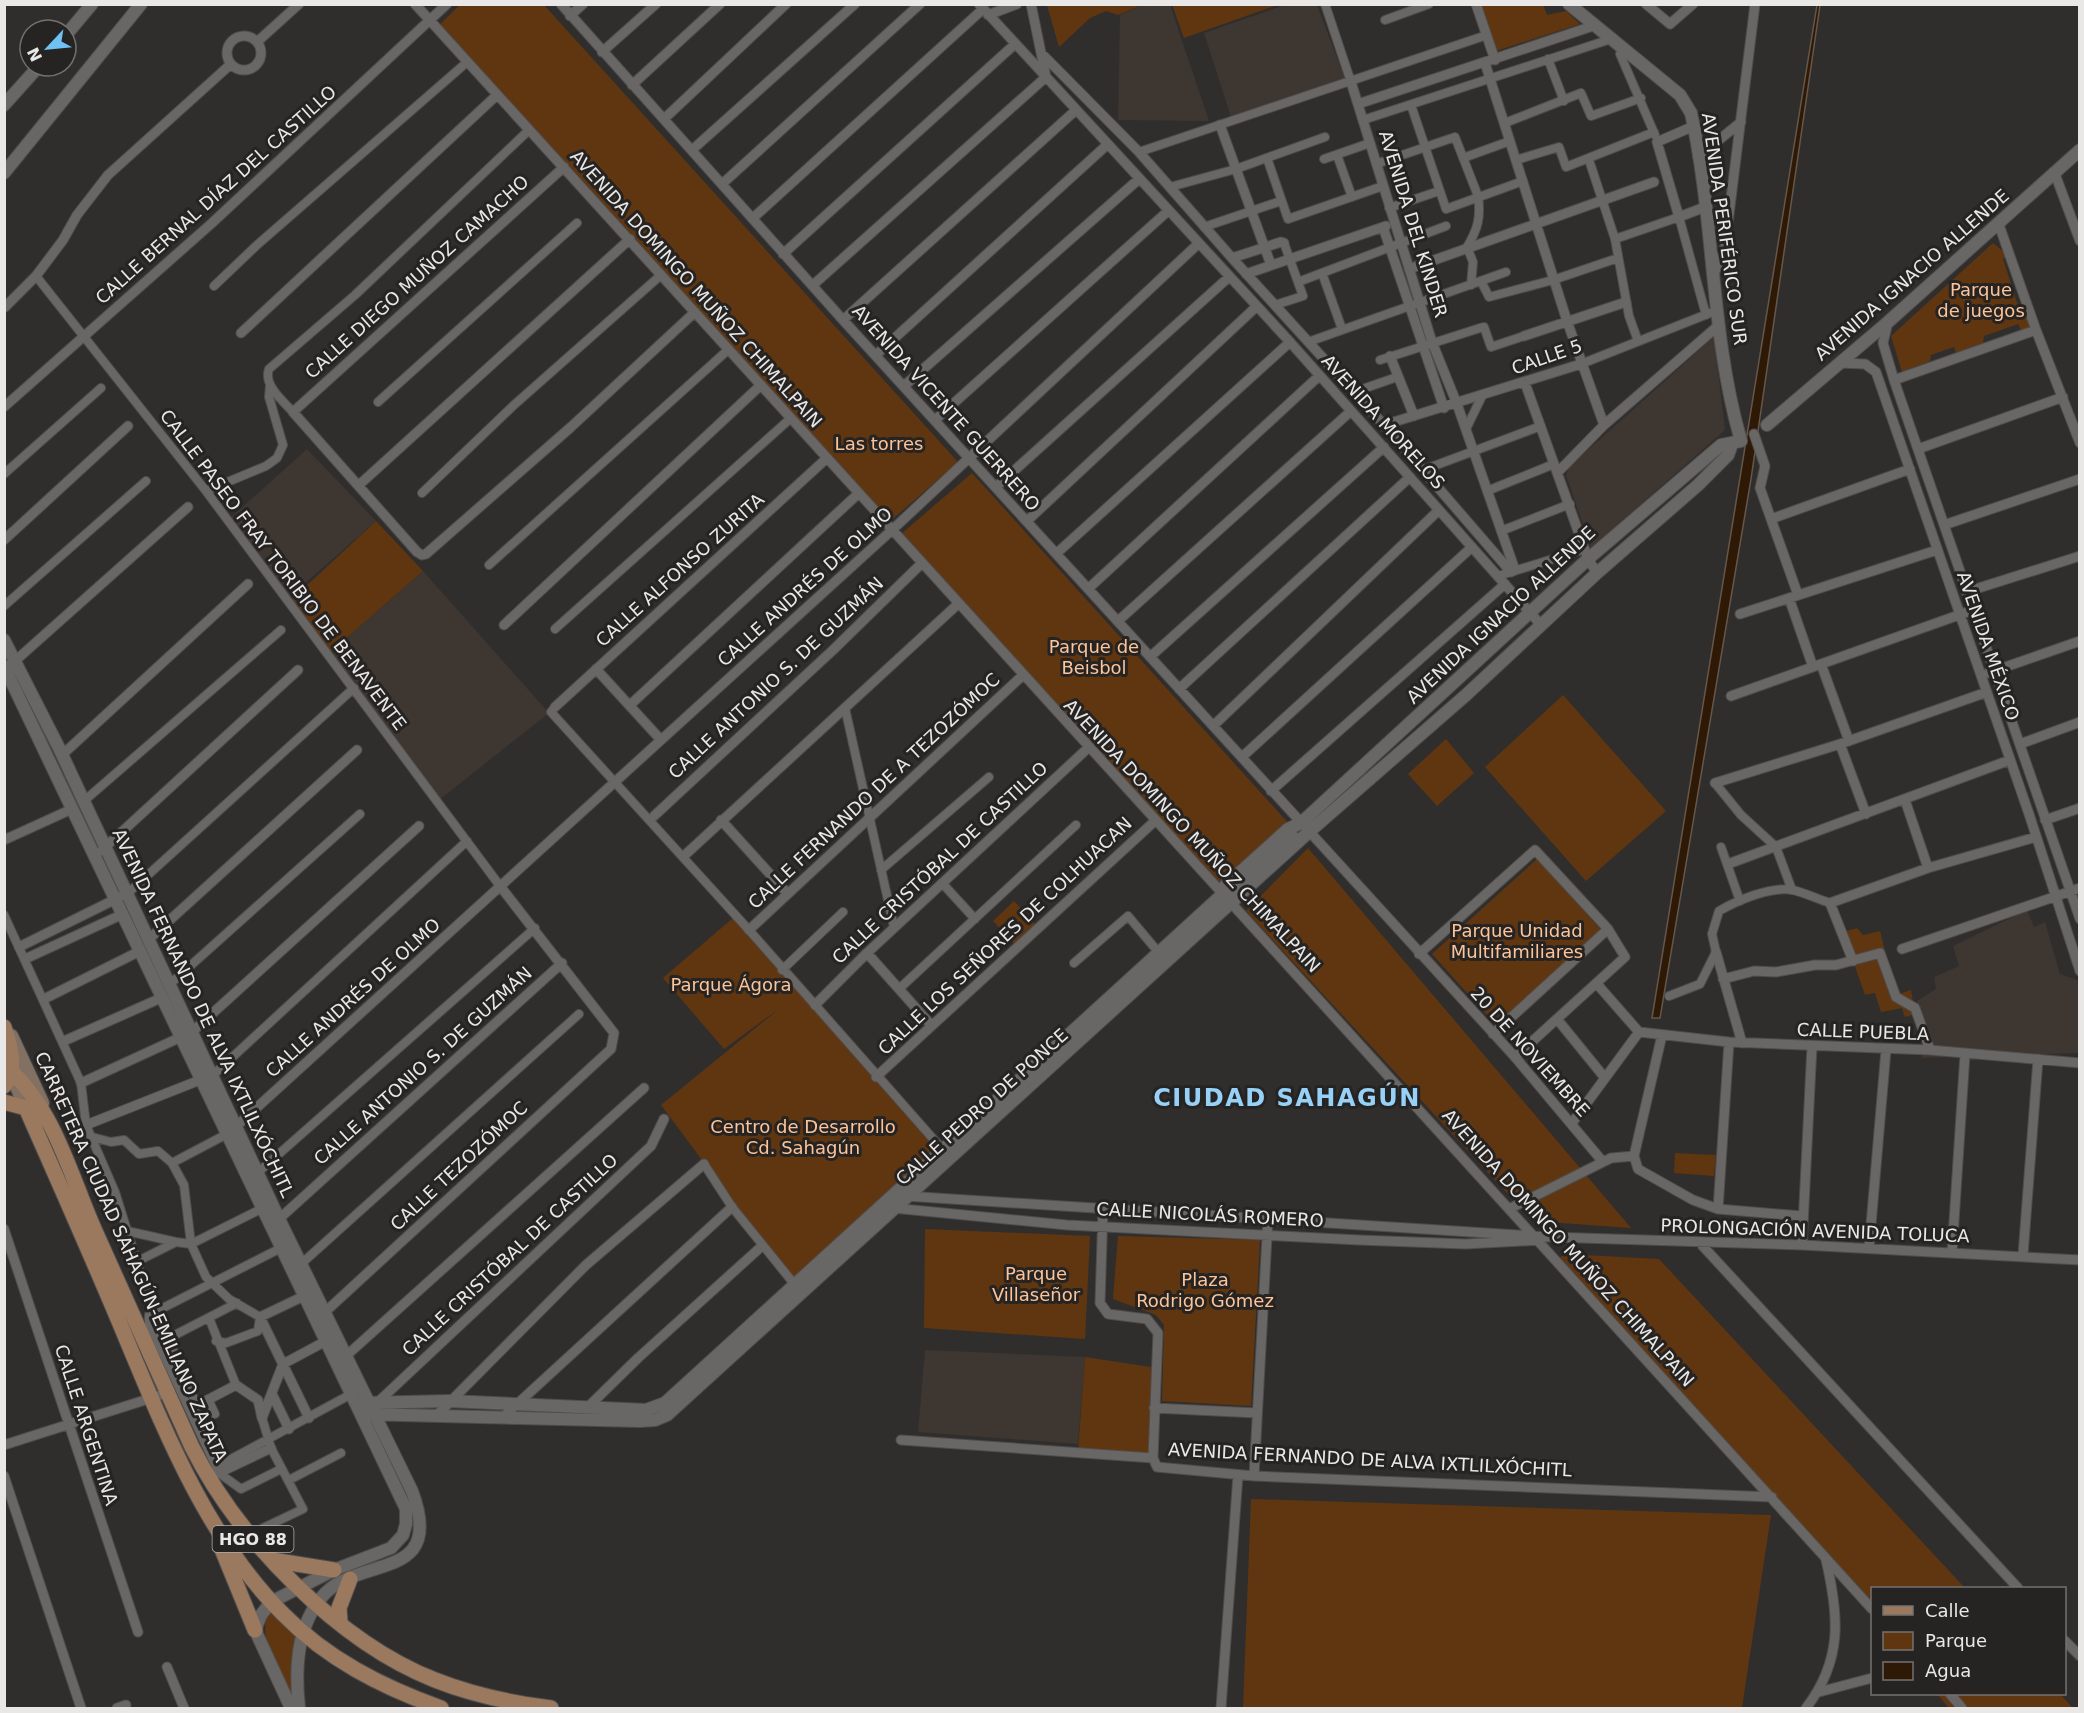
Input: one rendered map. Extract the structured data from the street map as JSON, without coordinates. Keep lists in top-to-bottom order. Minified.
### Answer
{"streets":{"main road":["CARRETERA CIUDAD SAHAGÚN-EMILIANO ZAPATA","HGO 88"],"street":["CALLE BERNAL DÍAZ DEL CASTILLO","AVENIDA DEL KINDER","AVENIDA PERIFÉRICO SUR","AVENIDA IGNACIO ALLENDE","CALLE DIEGO MUÑOZ CAMACHO","AVENIDA DOMINGO MUÑOZ CHIMALPAIN","CALLE 5","AVENIDA VICENTE GUERRERO","AVENIDA MORELOS","CALLE PASEO FRAY TORIBIO DE BENAVENTE","CALLE ALFONSO ZURITA","CALLE ANDRÉS DE OLMO","AVENIDA MÉXICO","CALLE ANTONIO S. DE GUZMÁN","CALLE FERNANDO DE A TEZOZÓMOC","CALLE CRISTÓBAL DE CASTILLO","CALLE LOS SEÑORES DE COLHUACAN","AVENIDA FERNANDO DE ALVA IXTLILXÓCHITL","CALLE PUEBLA","20 DE NOVIEMBRE","CALLE PEDRO DE PONCE","CALLE TEZOZÓMOC","CALLE NICOLÁS ROMERO","PROLONGACIÓN AVENIDA TOLUCA","CALLE ARGENTINA"]},"crossings":[["CALLE BERNAL DÍAZ DEL CASTILLO","AVENIDA DOMINGO MUÑOZ CHIMALPAIN"],["CALLE BERNAL DÍAZ DEL CASTILLO","CALLE PASEO FRAY TORIBIO DE BENAVENTE"],["AVENIDA DEL KINDER","CALLE 5"],["AVENIDA DEL KINDER","AVENIDA MORELOS"],["AVENIDA PERIFÉRICO SUR","AVENIDA IGNACIO ALLENDE"],["AVENIDA PERIFÉRICO SUR","CALLE 5"],["AVENIDA IGNACIO ALLENDE","AVENIDA VICENTE GUERRERO"],["AVENIDA IGNACIO ALLENDE","AVENIDA MORELOS"],["AVENIDA IGNACIO ALLENDE","AVENIDA MÉXICO"],["AVENIDA IGNACIO ALLENDE","20 DE NOVIEMBRE"],["AVENIDA IGNACIO ALLENDE","CALLE PEDRO DE PONCE"],["CALLE DIEGO MUÑOZ CAMACHO","AVENIDA DOMINGO MUÑOZ CHIMALPAIN"],["AVENIDA DOMINGO MUÑOZ CHIMALPAIN","CALLE ALFONSO ZURITA"],["AVENIDA DOMINGO MUÑOZ CHIMALPAIN","CALLE ANDRÉS DE OLMO"],["AVENIDA DOMINGO MUÑOZ CHIMALPAIN","CALLE ANTONIO S. DE GUZMÁN"],["AVENIDA DOMINGO MUÑOZ CHIMALPAIN","CALLE FERNANDO DE A TEZOZÓMOC"],["AVENIDA DOMINGO MUÑOZ CHIMALPAIN","CALLE CRISTÓBAL DE CASTILLO"],["AVENIDA DOMINGO MUÑOZ CHIMALPAIN","CALLE LOS SEÑORES DE COLHUACAN"],["AVENIDA DOMINGO MUÑOZ CHIMALPAIN","AVENIDA FERNANDO DE ALVA IXTLILXÓCHITL"],["AVENIDA DOMINGO MUÑOZ CHIMALPAIN","CALLE PEDRO DE PONCE"],["AVENIDA DOMINGO MUÑOZ CHIMALPAIN","CALLE NICOLÁS ROMERO"],["AVENIDA DOMINGO MUÑOZ CHIMALPAIN","PROLONGACIÓN AVENIDA TOLUCA"],["CALLE 5","AVENIDA MORELOS"],["AVENIDA VICENTE GUERRERO","CALLE ANDRÉS DE OLMO"],["AVENIDA VICENTE GUERRERO","20 DE NOVIEMBRE"],["AVENIDA VICENTE GUERRERO","CALLE PEDRO DE PONCE"],["AVENIDA MORELOS","CALLE ANDRÉS DE OLMO"],["CALLE PASEO FRAY TORIBIO DE BENAVENTE","CALLE ANDRÉS DE OLMO"],["CALLE ANDRÉS DE OLMO","AVENIDA FERNANDO DE ALVA IXTLILXÓCHITL"],["CALLE ANTONIO S. DE GUZMÁN","AVENIDA FERNANDO DE ALVA IXTLILXÓCHITL"],["CALLE ANTONIO S. DE GUZMÁN","CALLE TEZOZÓMOC"],["CALLE CRISTÓBAL DE CASTILLO","AVENIDA FERNANDO DE ALVA IXTLILXÓCHITL"],["AVENIDA FERNANDO DE ALVA IXTLILXÓCHITL","CALLE TEZOZÓMOC"],["AVENIDA FERNANDO DE ALVA IXTLILXÓCHITL","CARRETERA CIUDAD SAHAGÚN-EMILIANO ZAPATA"],["20 DE NOVIEMBRE","CALLE PEDRO DE PONCE"],["CALLE PEDRO DE PONCE","CALLE NICOLÁS ROMERO"],["CALLE NICOLÁS ROMERO","PROLONGACIÓN AVENIDA TOLUCA"]],"districts":["CIUDAD SAHAGÚN"],"parks":["Parque de juegos","Las torres","Parque de Beisbol","Parque Unidad Multifamiliares","Parque Ágora","Centro de Desarrollo Cd. Sahagún","Parque Villaseñor","Plaza Rodrigo Gómez"],"legend":["Calle","Parque","Agua"],"north":"bottom left"}
